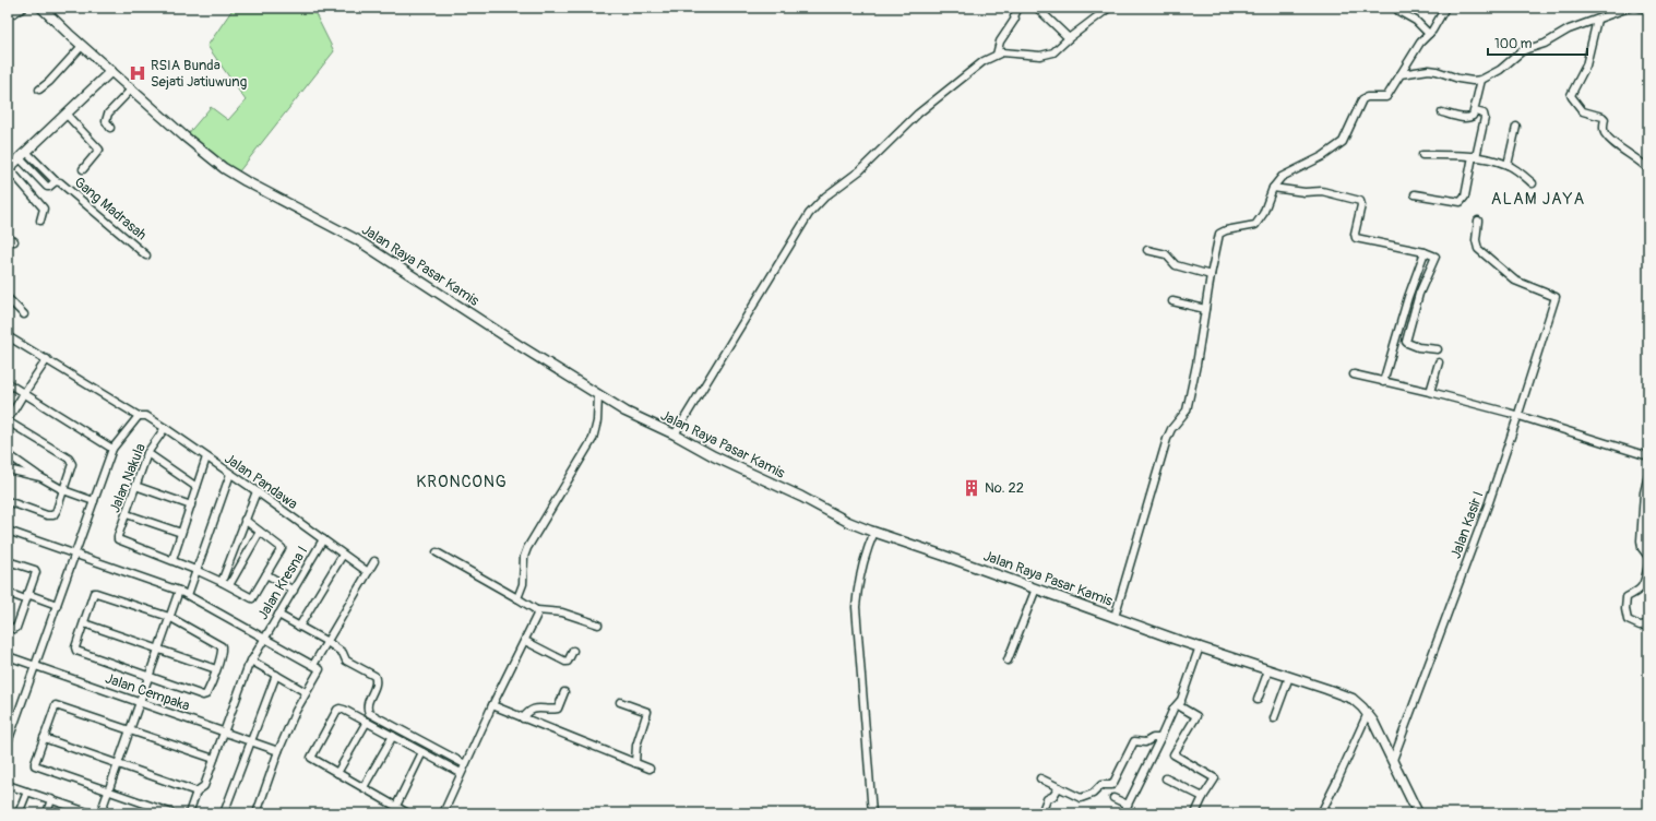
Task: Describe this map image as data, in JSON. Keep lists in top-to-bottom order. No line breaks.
{"streets":{"main road":["Jalan Raya Pasar Kamis"],"street":["Gang Madrasah","Jalan Nakula","Jalan Pandawa","Jalan Kasir I","Jalan Kresna I","Jalan Cempaka"]},"crossings":[["Jalan Raya Pasar Kamis","Jalan Kasir I"],["Jalan Nakula","Jalan Pandawa"],["Jalan Pandawa","Jalan Kresna I"],["Jalan Kresna I","Jalan Cempaka"]],"districts":["ALAM JAYA","KRONCONG"],"places":{"hospital":["RSIA Bunda Sejati Jatiuwung"],"building":["No. 22"]},"scale_bar":"100 m"}
